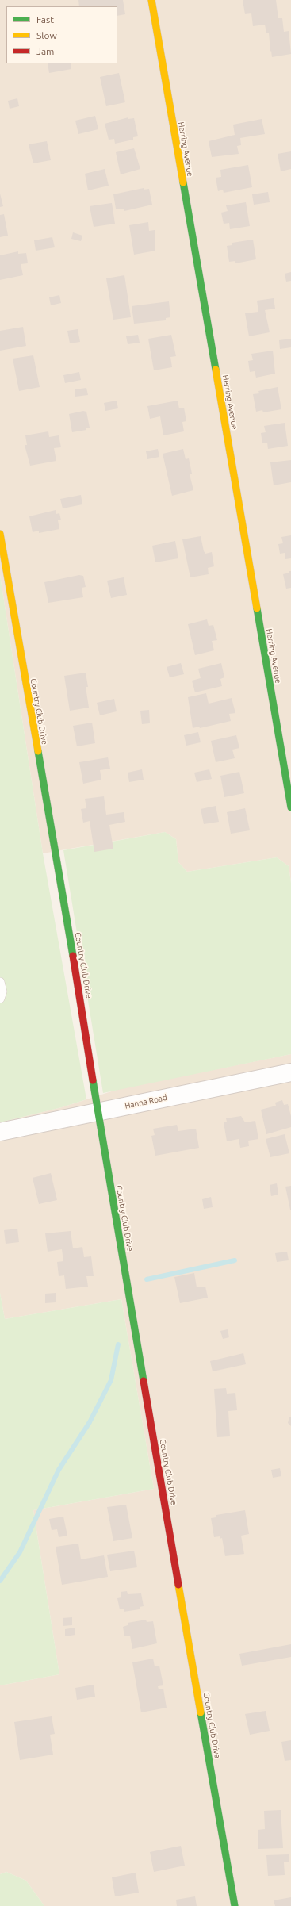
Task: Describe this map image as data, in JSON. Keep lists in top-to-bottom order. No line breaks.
{"streets":{"street":["Herring Avenue","Country Club Drive","Hanna Road"]},"crossings":[["Country Club Drive","Hanna Road"]],"legend":["Fast","Slow","Jam"]}
